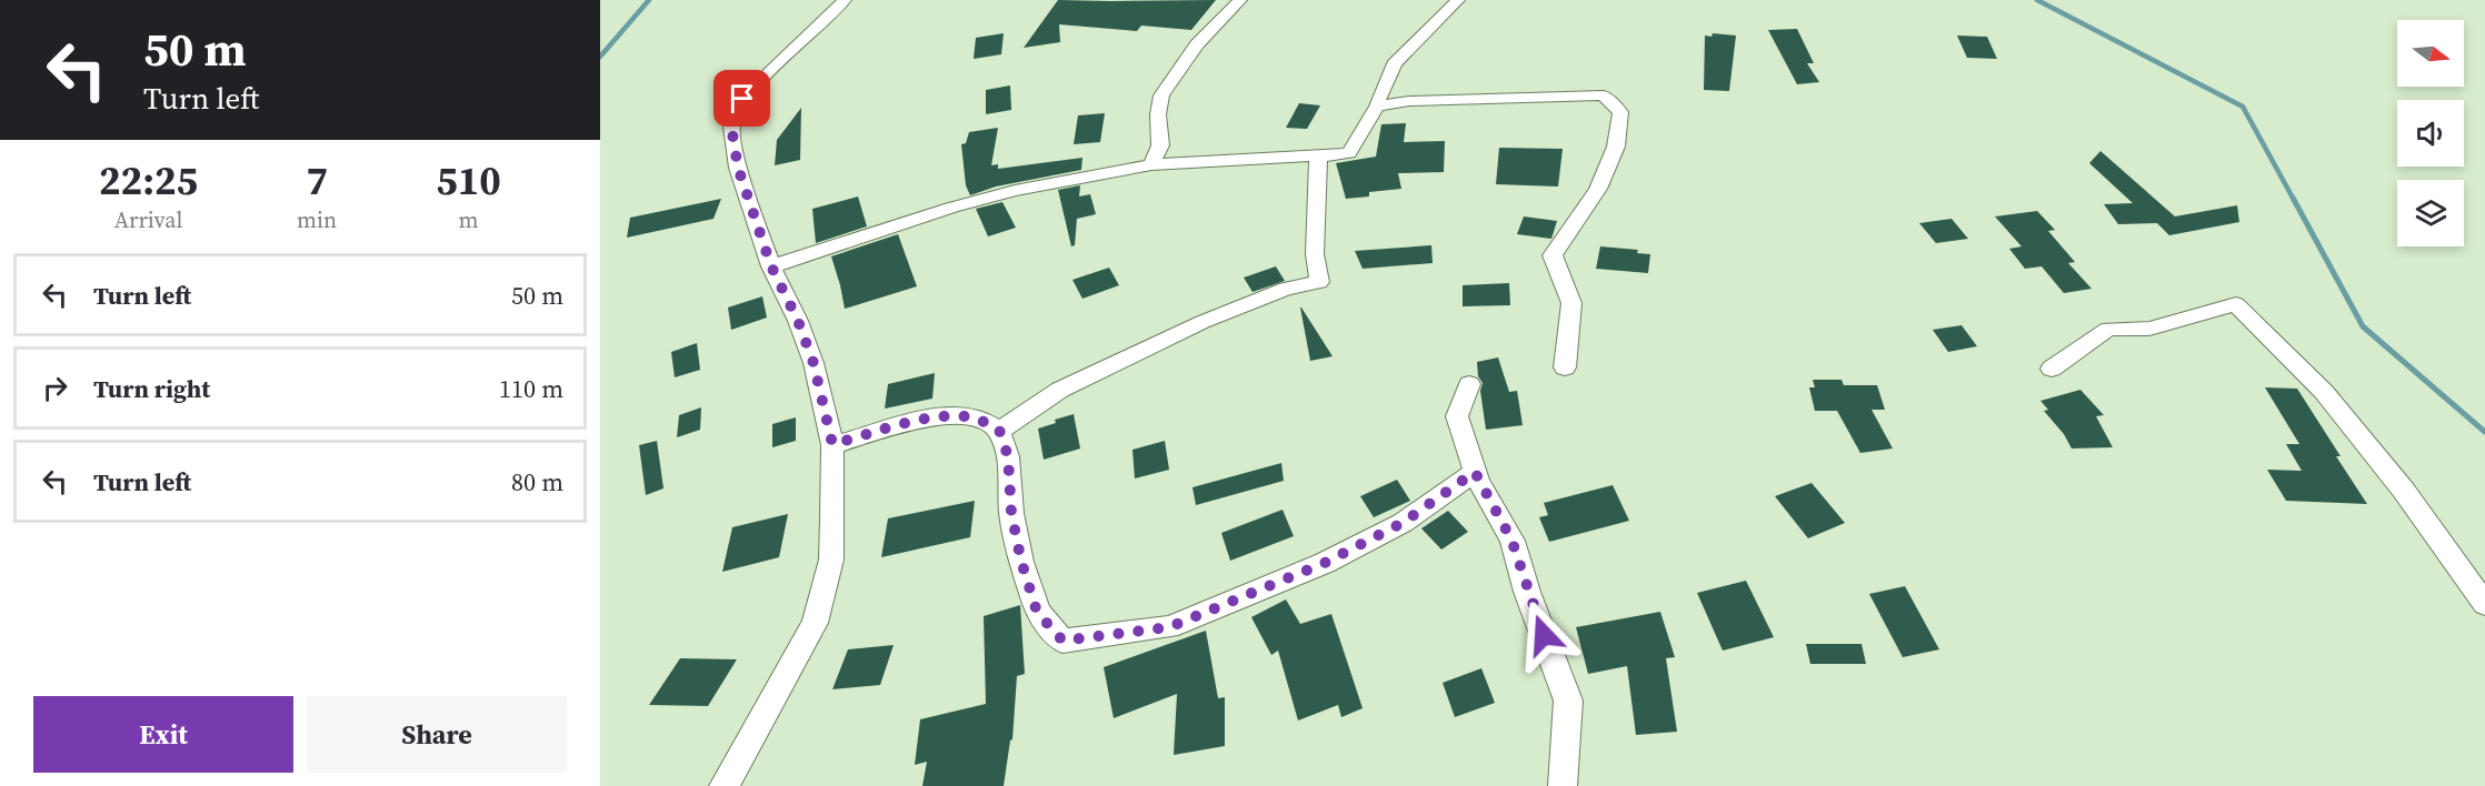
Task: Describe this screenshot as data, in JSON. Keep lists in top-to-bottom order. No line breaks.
{"north":"right","page":{"turn":["50 m","Turn left"],"eta":["22:25","Arrival","7","min","510","m"],"list":[{"name":"Turn left","value":"50 m"},{"name":"Turn right","value":"110 m"},{"name":"Turn left","value":"80 m"}],"buttons":["Exit","Share"]}}
